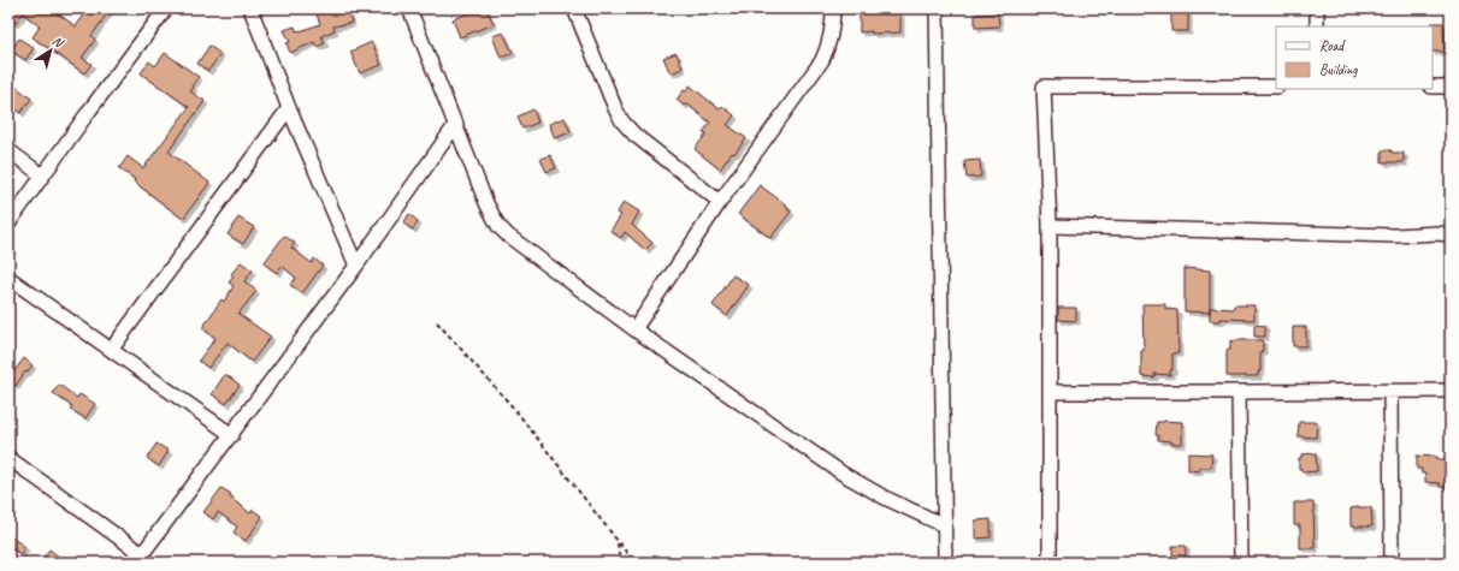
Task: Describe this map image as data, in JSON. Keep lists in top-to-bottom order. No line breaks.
{"legend":["Road","Building"],"north":"top right"}
